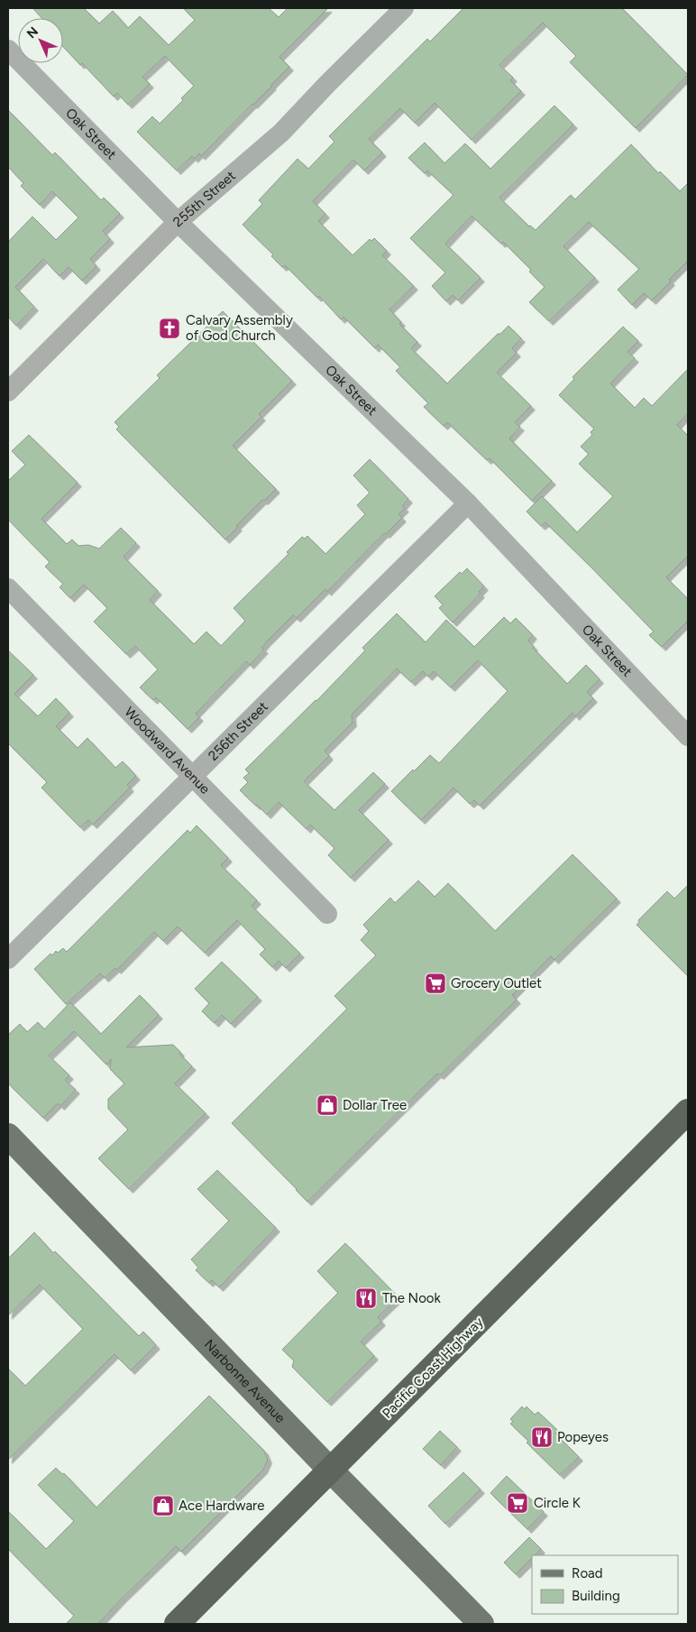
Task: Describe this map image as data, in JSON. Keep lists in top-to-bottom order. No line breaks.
{"streets":{"highway":["Pacific Coast Highway"],"main road":["Narbonne Avenue"],"street":["Oak Street","255th Street","256th Street","Woodward Avenue"]},"crossings":[["Oak Street","255th Street"],["Oak Street","256th Street"],["256th Street","Woodward Avenue"],["Pacific Coast Highway","Narbonne Avenue"]],"places":{"church":["Calvary Assembly of God Church"],"supermarket":["Grocery Outlet","Circle K"],"shop":["Dollar Tree","Ace Hardware"],"restaurant":["The Nook","Popeyes"]},"legend":["Road","Building"],"north":"top left"}
